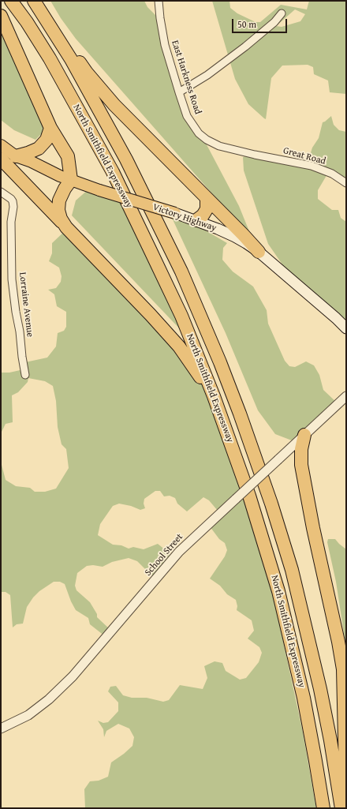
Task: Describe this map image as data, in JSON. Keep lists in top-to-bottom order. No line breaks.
{"streets":{"highway":["North Smithfield Expressway"],"main road":["Victory Highway"],"street":["East Harkness Road","Great Road","Lorraine Avenue","School Street"]},"crossings":[["East Harkness Road","Great Road"]],"scale_bar":"50 m"}
